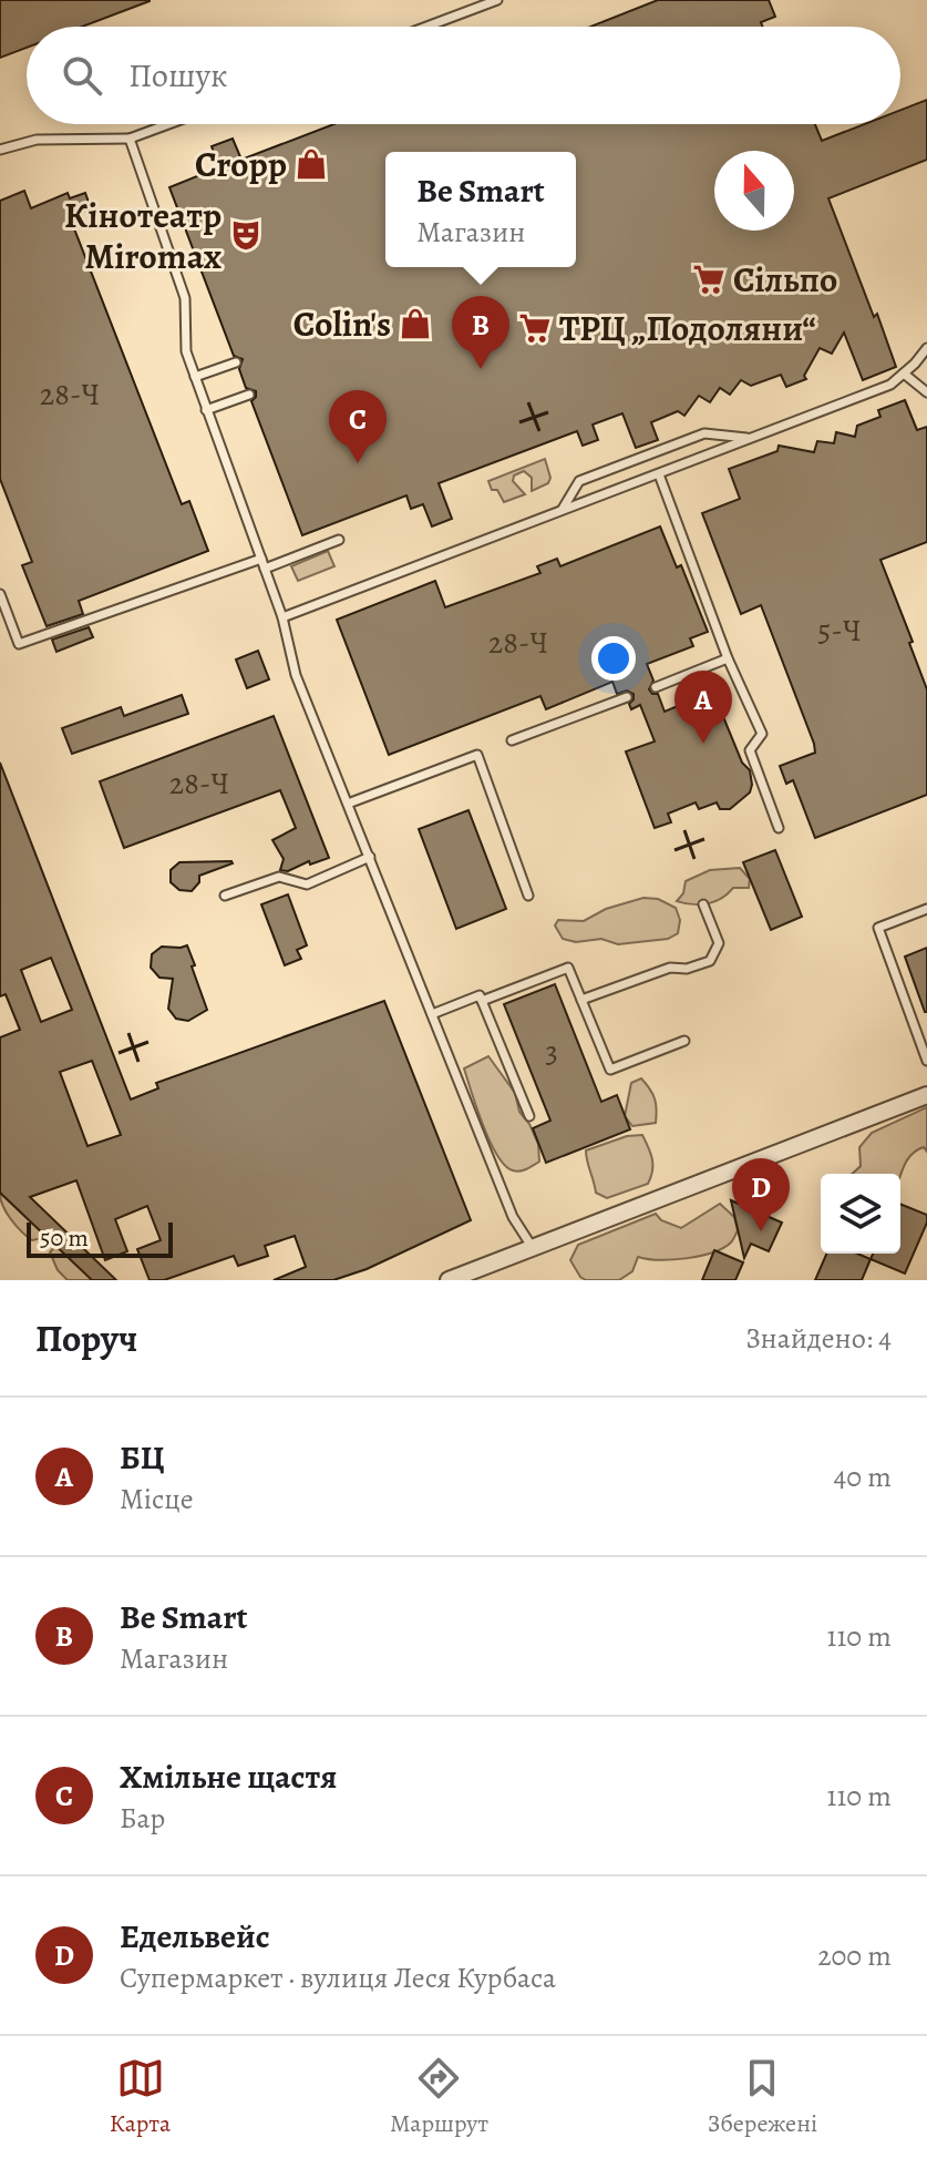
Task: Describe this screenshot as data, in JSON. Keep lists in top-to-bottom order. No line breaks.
{"places":{"shop":["Cropp","Colin's"],"theatre":["Кінотеатр Miromax"],"supermarket":["Сільпо","ТРЦ „Подоляни“"]},"house_numbers":["28-Ч","5-Ч","28-Ч","28-Ч","3"],"scale_bar":"50 m","north":"top","page":{"search":"Пошук","popup":["Be Smart","Магазин"],"pins":["B","C","A","D"],"scale":"50 m","heading":["Поруч","Знайдено: 4"],"list":[{"mark":"A","name":"БЦ","note":"Місце","value":"40 m"},{"mark":"B","name":"Be Smart","note":"Магазин","value":"110 m"},{"mark":"C","name":"Хмільне щастя","note":"Бар","value":"110 m"},{"mark":"D","name":"Едельвейс","note":"Супермаркет · вулиця Леся Курбаса","value":"200 m"}],"nav":["Карта","Маршрут","Збережені"]}}
